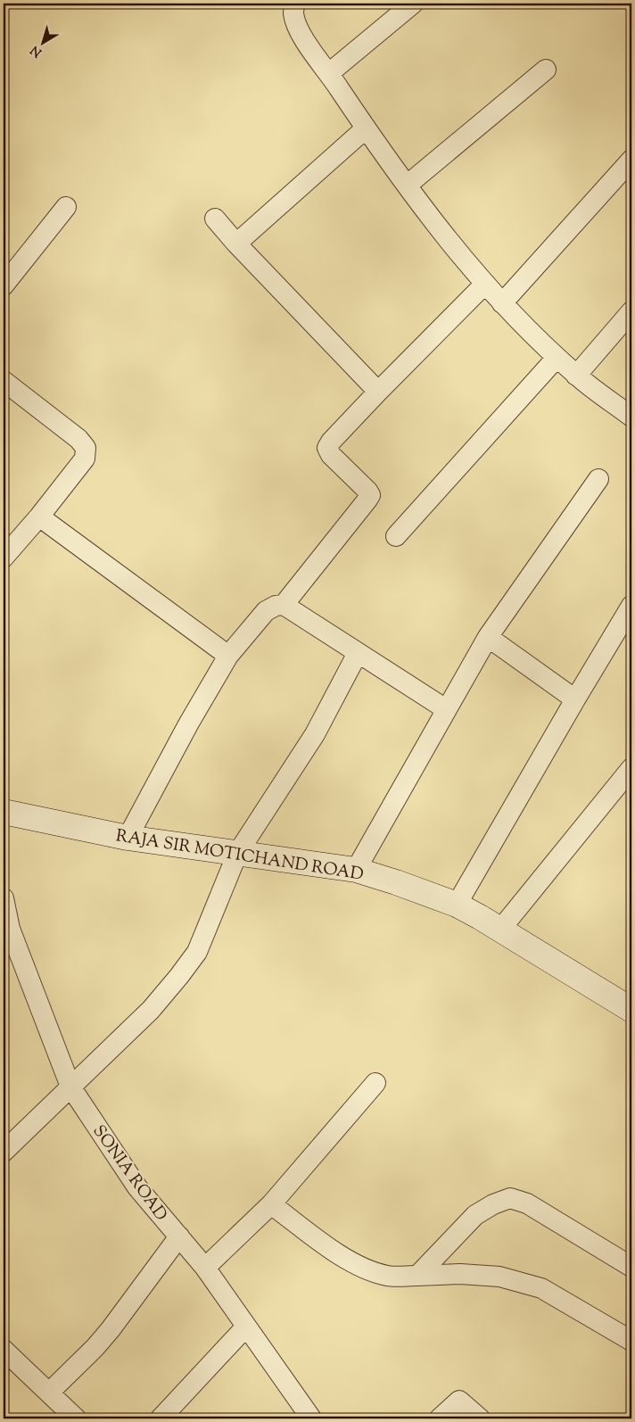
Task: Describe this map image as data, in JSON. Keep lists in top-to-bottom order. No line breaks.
{"streets":{"street":["RAJA SIR MOTICHAND ROAD","SONIA ROAD"]},"north":"bottom left"}
